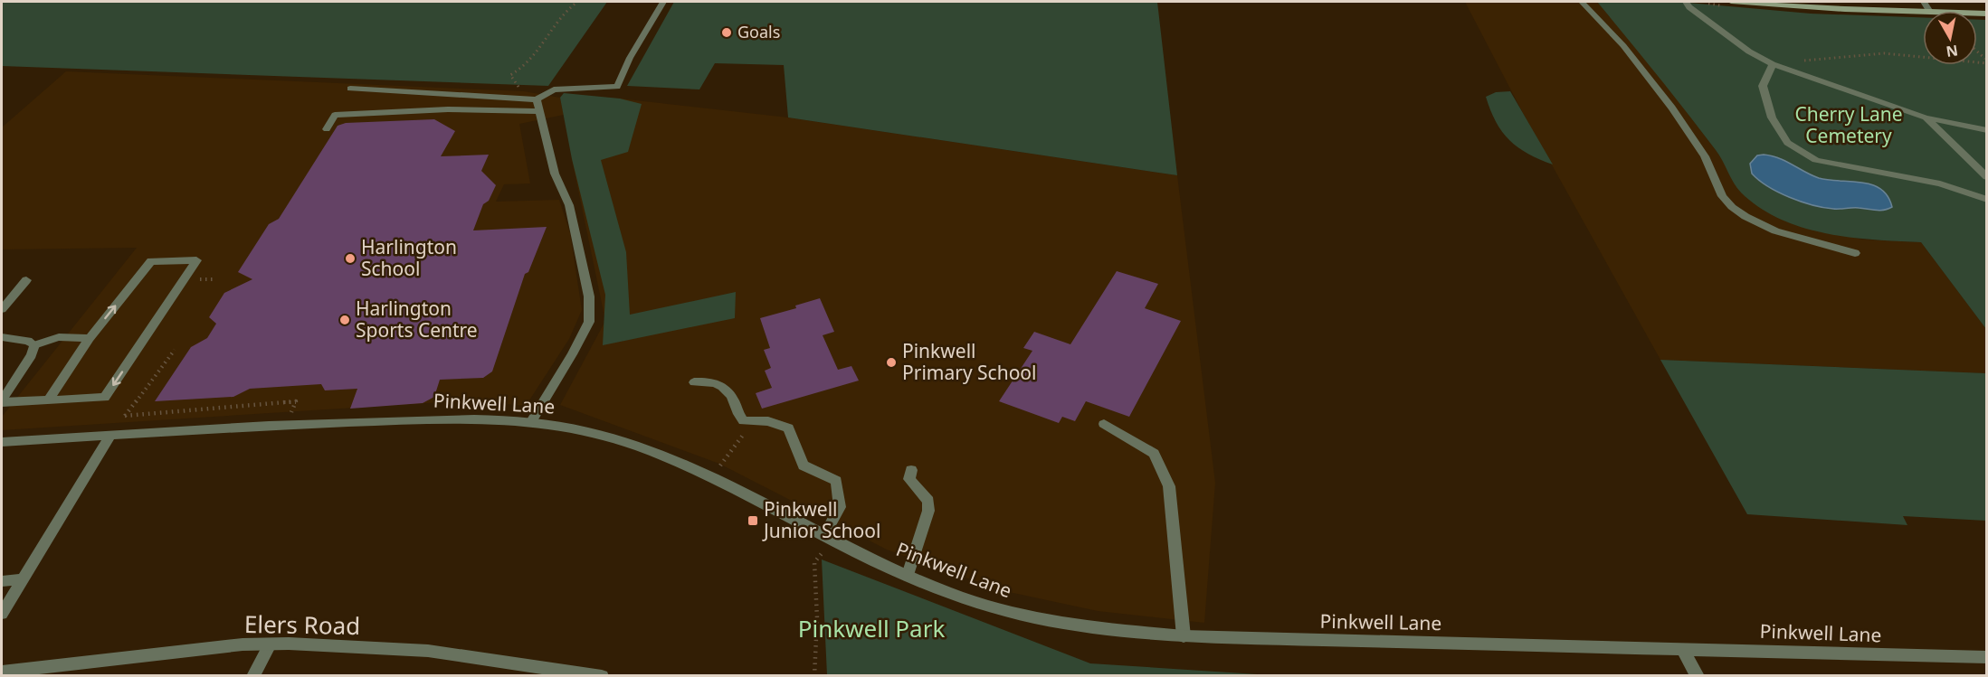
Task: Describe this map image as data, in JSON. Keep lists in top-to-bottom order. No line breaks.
{"streets":{"street":["Pinkwell Lane","Elers Road"]},"parks":["Cherry Lane Cemetery","Pinkwell Park"],"places":{"other":["Goals","Harlington School","Harlington Sports Centre","Pinkwell Primary School"],"transit":["Pinkwell Junior School"]},"north":"bottom"}
